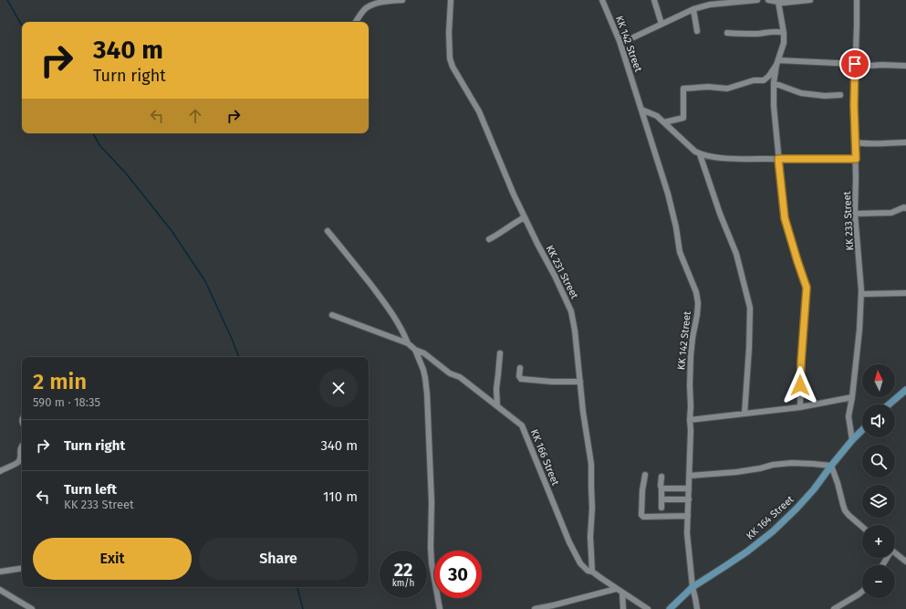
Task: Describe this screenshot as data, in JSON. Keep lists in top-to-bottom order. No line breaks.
{"streets":{"main road":["KK 164 Street"],"street":["KK 142 Street","KK 233 Street","KK 231 Street","KK 166 Street"]},"crossings":[["KK 142 Street","KK 164 Street"],["KK 233 Street","KK 164 Street"],["KK 231 Street","KK 166 Street"]],"north":"top","page":{"turn":["340 m","Turn right"],"heading":["2 min","590 m · 18:35"],"map_buttons":["+","−"],"list":[{"name":"Turn right","value":"340 m"},{"name":"Turn left","note":"KK 233 Street","value":"110 m"}],"buttons":["Exit","Share"],"speed":"22 km/h","limit":"30"}}
